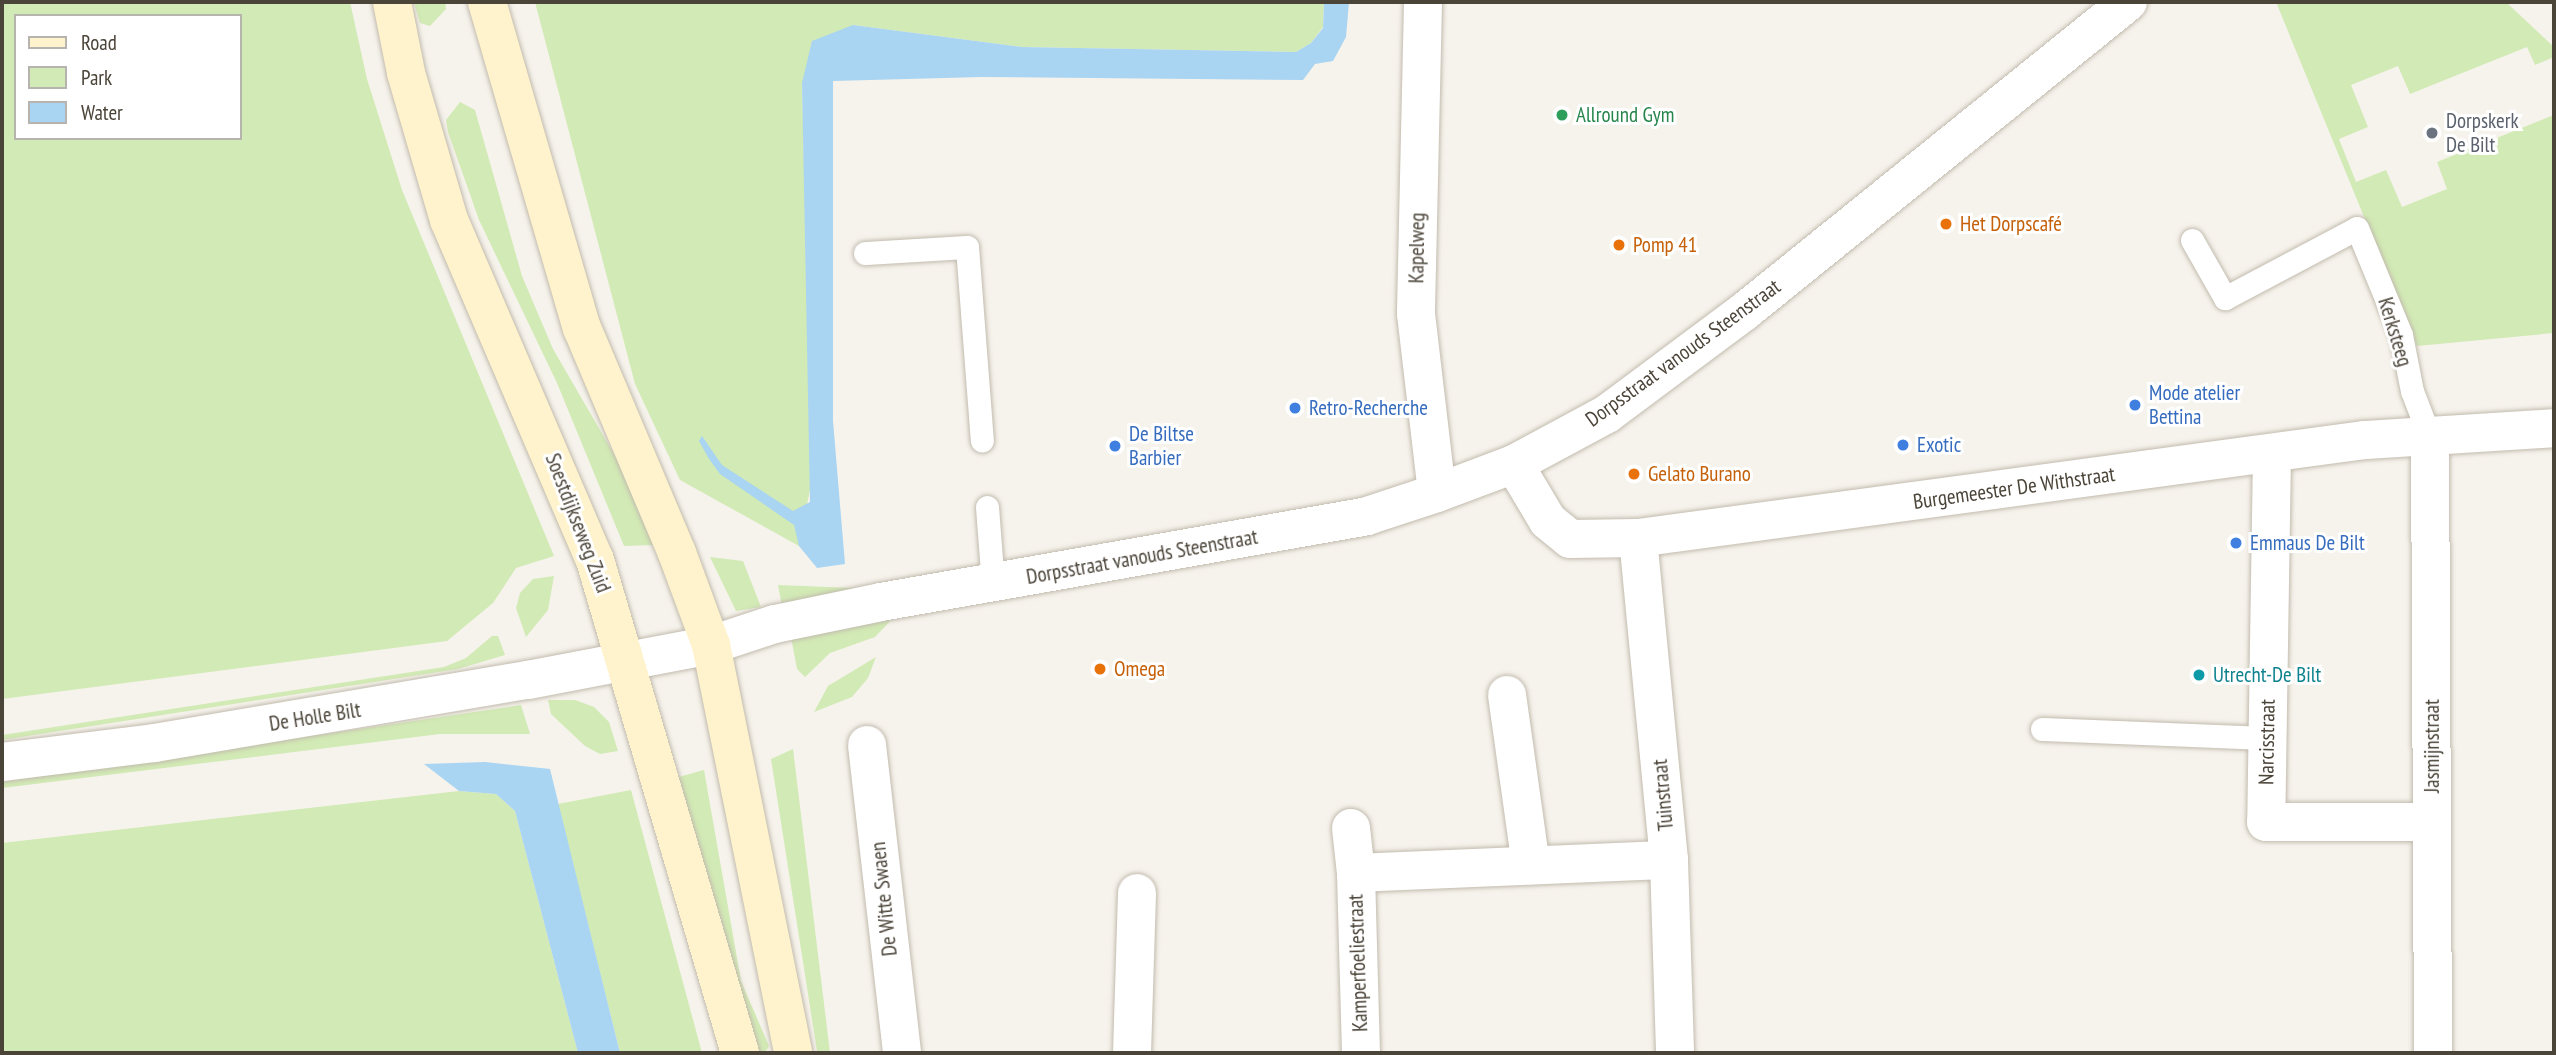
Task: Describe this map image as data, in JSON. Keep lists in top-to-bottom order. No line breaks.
{"streets":{"main road":["Soestdijkseweg Zuid"],"street":["Kapelweg","Dorpsstraat vanouds Steenstraat","Burgemeester De Withstraat","De Holle Bilt","Narcisstraat","Jasmijnstraat","Tuinstraat","De Witte Swaen","Kamperfoeliestraat"],"lane":["Kerksteeg"]},"crossings":[["Kapelweg","Dorpsstraat vanouds Steenstraat"],["Kerksteeg","Burgemeester De Withstraat"],["Kerksteeg","Jasmijnstraat"],["Dorpsstraat vanouds Steenstraat","Burgemeester De Withstraat"],["Dorpsstraat vanouds Steenstraat","De Holle Bilt"],["Burgemeester De Withstraat","Narcisstraat"],["Burgemeester De Withstraat","Jasmijnstraat"],["Burgemeester De Withstraat","Tuinstraat"],["Soestdijkseweg Zuid","De Holle Bilt"],["Narcisstraat","Jasmijnstraat"],["Tuinstraat","Kamperfoeliestraat"]],"places":["Allround Gym","Dorpskerk De Bilt","Het Dorpscafé","Pomp 41","Mode atelier Bettina","Retro-Recherche","Exotic","De Biltse Barbier","Gelato Burano","Emmaus De Bilt","Omega","Utrecht-De Bilt"],"legend":["Road","Park","Water"]}
